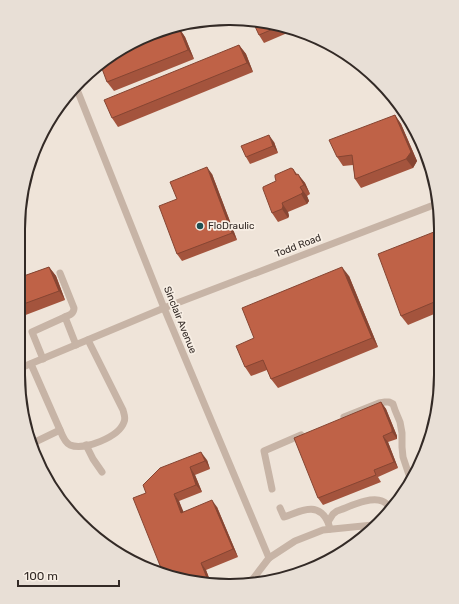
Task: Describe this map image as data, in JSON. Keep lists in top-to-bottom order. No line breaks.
{"streets":{"street":["Todd Road","Sinclair Avenue"]},"crossings":[["Todd Road","Sinclair Avenue"]],"places":["FloDraulic"],"scale_bar":"100 m"}
